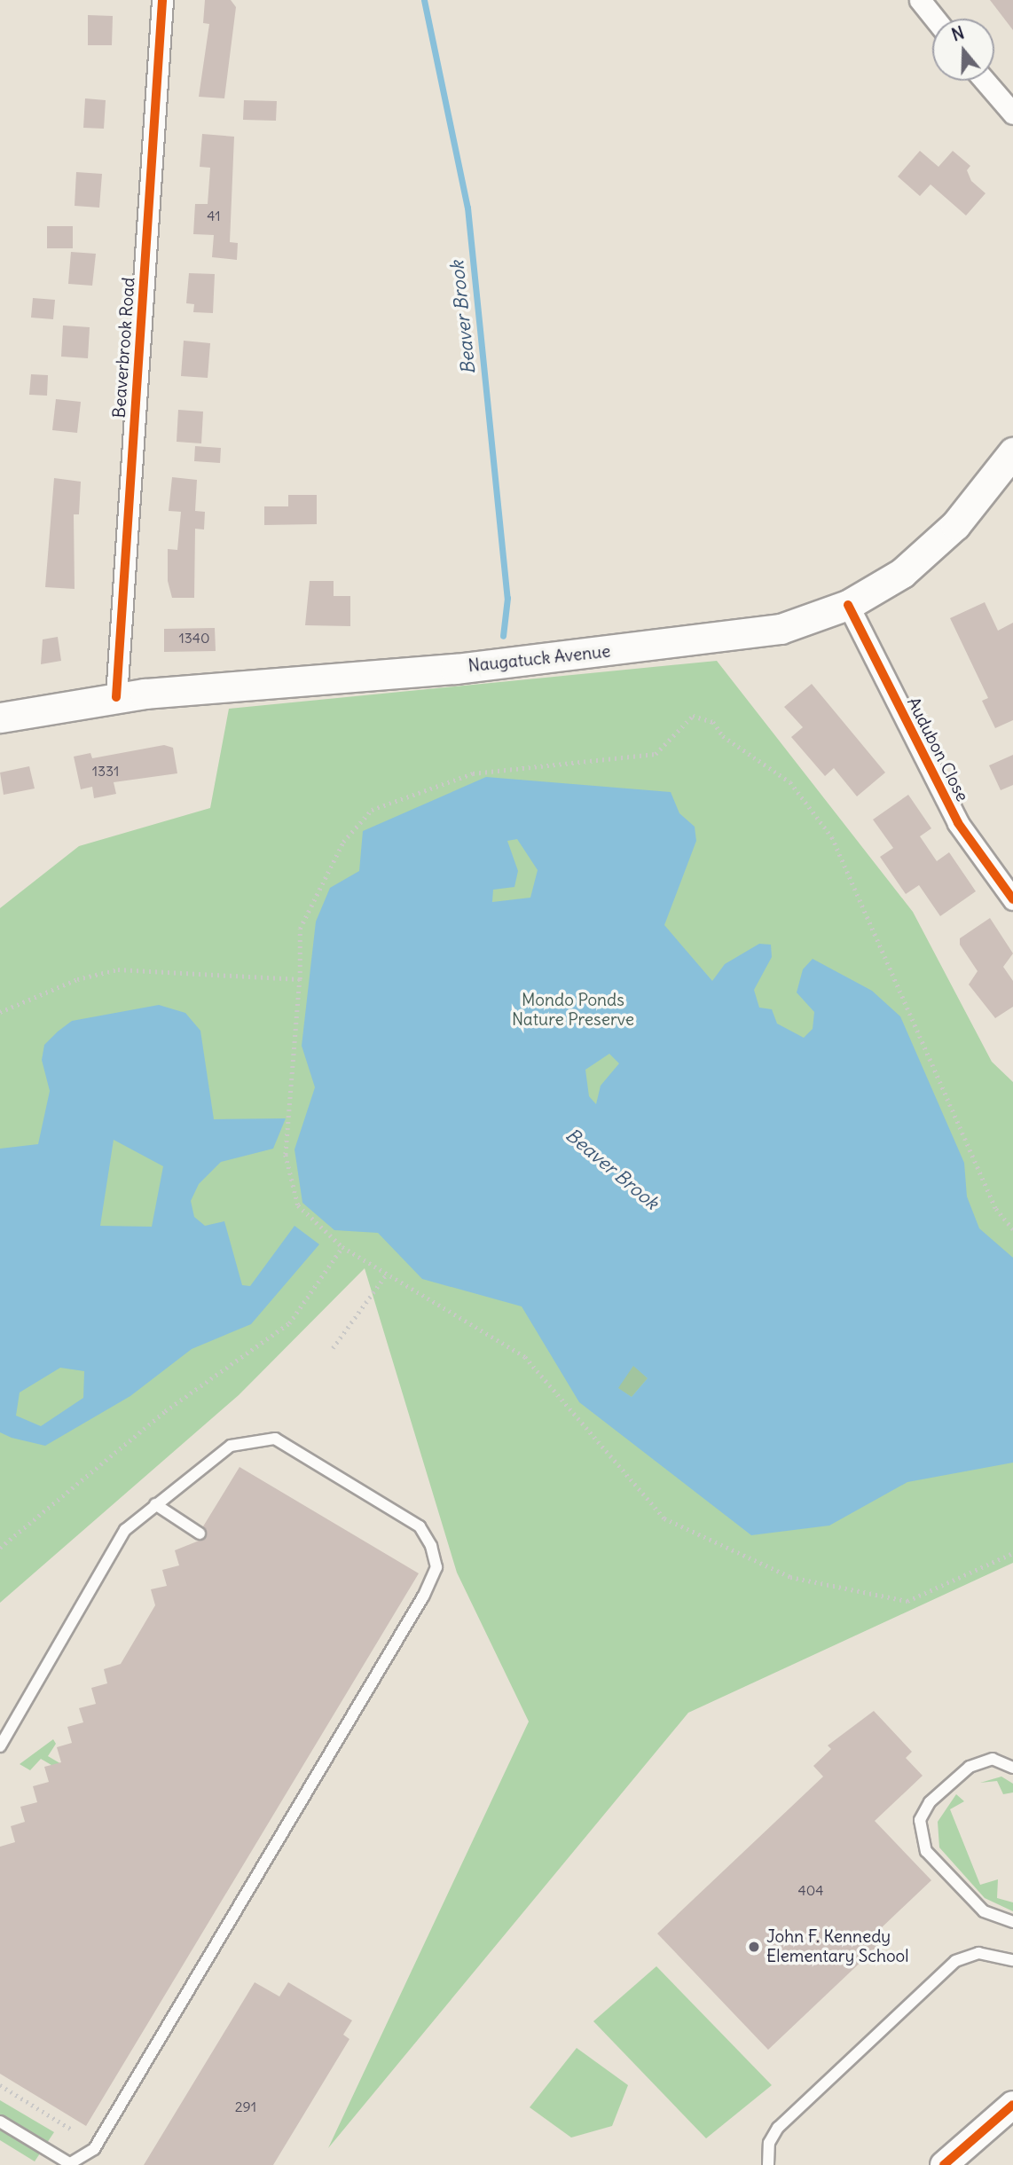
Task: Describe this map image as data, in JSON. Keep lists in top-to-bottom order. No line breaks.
{"streets":{"main road":["Naugatuck Avenue"],"street":["Beaverbrook Road","Audubon Close"]},"crossings":[["Beaverbrook Road","Naugatuck Avenue"],["Naugatuck Avenue","Audubon Close"]],"water":["Beaver Brook"],"parks":["Mondo Ponds Nature Preserve"],"places":["John F. Kennedy Elementary School"],"house_numbers":["41","1340","1331","404","291"],"north":"top"}
